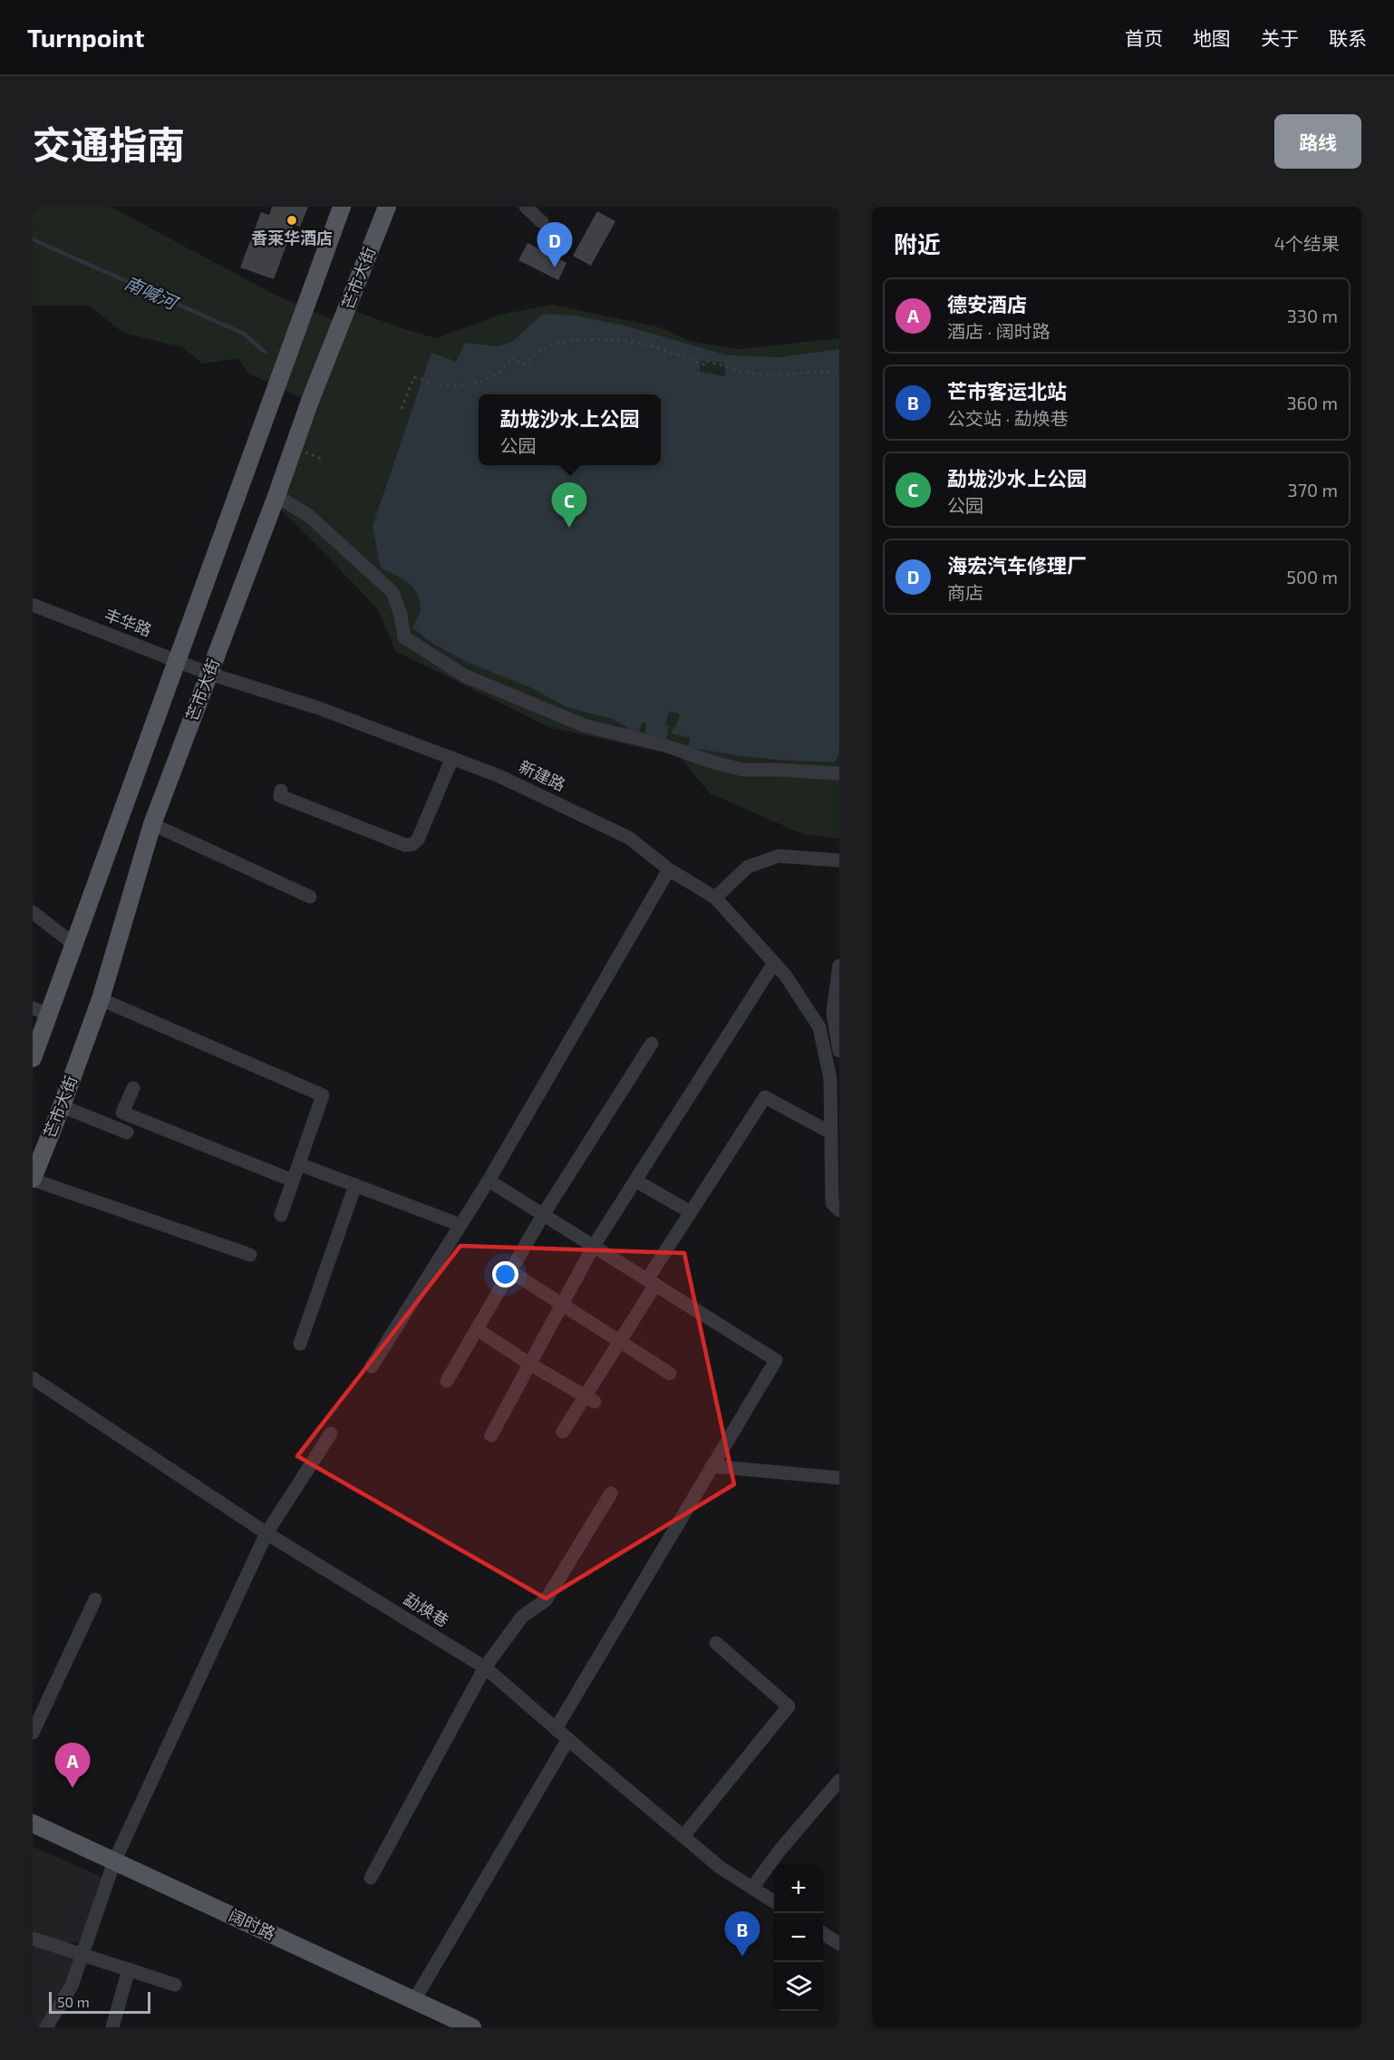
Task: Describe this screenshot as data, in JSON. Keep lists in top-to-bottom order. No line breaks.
{"streets":{"main road":["芒市大街","阔时路"],"street":["丰华路","新建路","勐焕巷"]},"crossings":[["芒市大街","丰华路"],["芒市大街","新建路"],["丰华路","新建路"]],"water":["南喊河"],"places":["香莱华酒店"],"scale_bar":"50 m","page":{"header":"Turnpoint","nav":["首页","地图","关于","联系"],"title":"交通指南","buttons":"路线","heading":["附近","4个结果"],"pins":["D","C","A","B"],"list":[{"mark":"A","name":"德安酒店","note":"酒店 · 阔时路","value":"330 m"},{"mark":"B","name":"芒市客运北站","note":"公交站 · 勐焕巷","value":"360 m"},{"mark":"C","name":"勐垅沙水上公园","note":"公园","value":"370 m"},{"mark":"D","name":"海宏汽车修理厂","note":"商店","value":"500 m"}],"popup":["勐垅沙水上公园","公园"],"map_buttons":["+","−"],"scale":"50 m"}}
